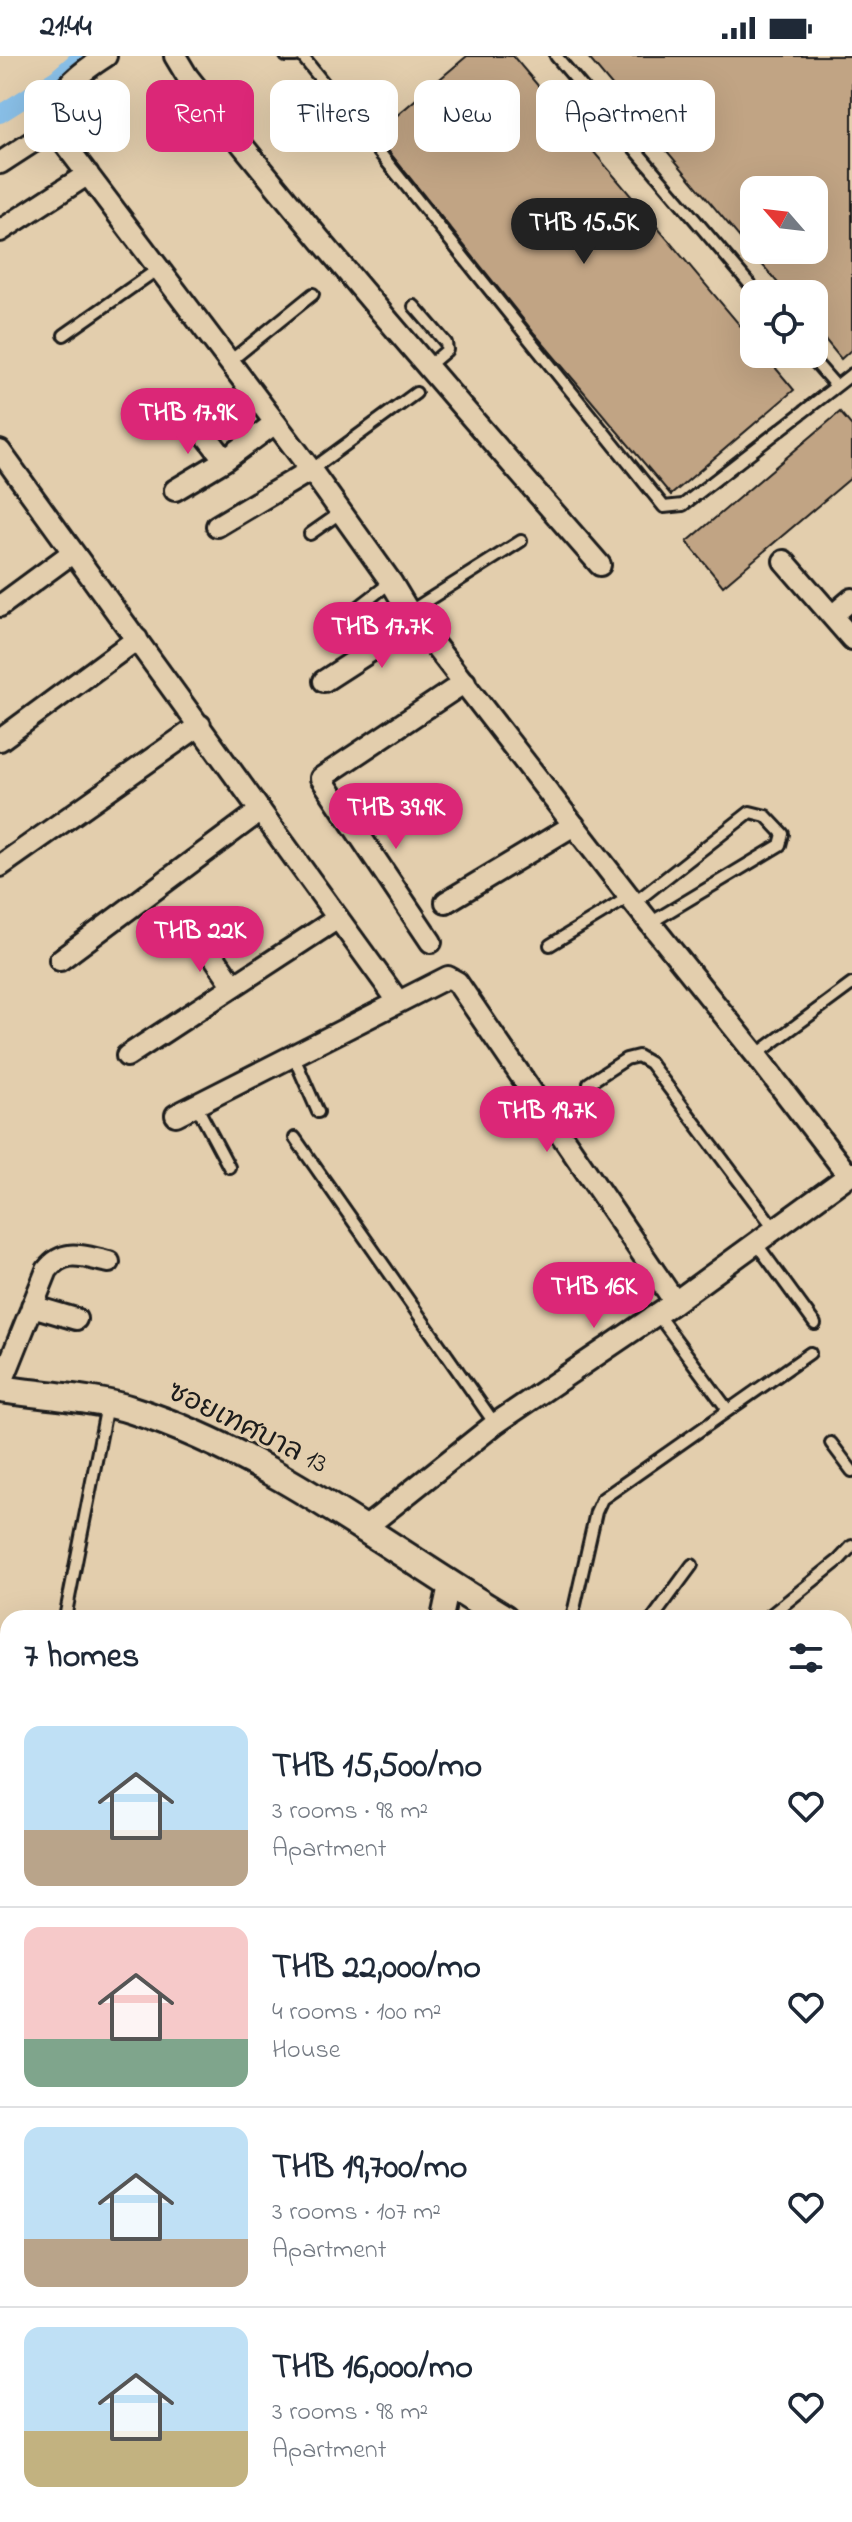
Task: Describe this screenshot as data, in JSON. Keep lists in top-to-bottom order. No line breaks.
{"streets":{"street":["ซอยเทศบาล 13"]},"north":"top left","page":{"status":"21:44","chip":["Buy","Rent","Filters","New","Apartment"],"price":["THB 15.5K","THB 17.9K","THB 17.7K","THB 39.9K","THB 22K","THB 19.7K","THB 16K"],"heading":"7 homes","list":[{"name":"THB 15,500/mo","note":"3 rooms · 98 m² · Apartment"},{"name":"THB 22,000/mo","note":"4 rooms · 100 m² · House"},{"name":"THB 19,700/mo","note":"3 rooms · 107 m² · Apartment"},{"name":"THB 16,000/mo","note":"3 rooms · 98 m² · Apartment"}]}}
